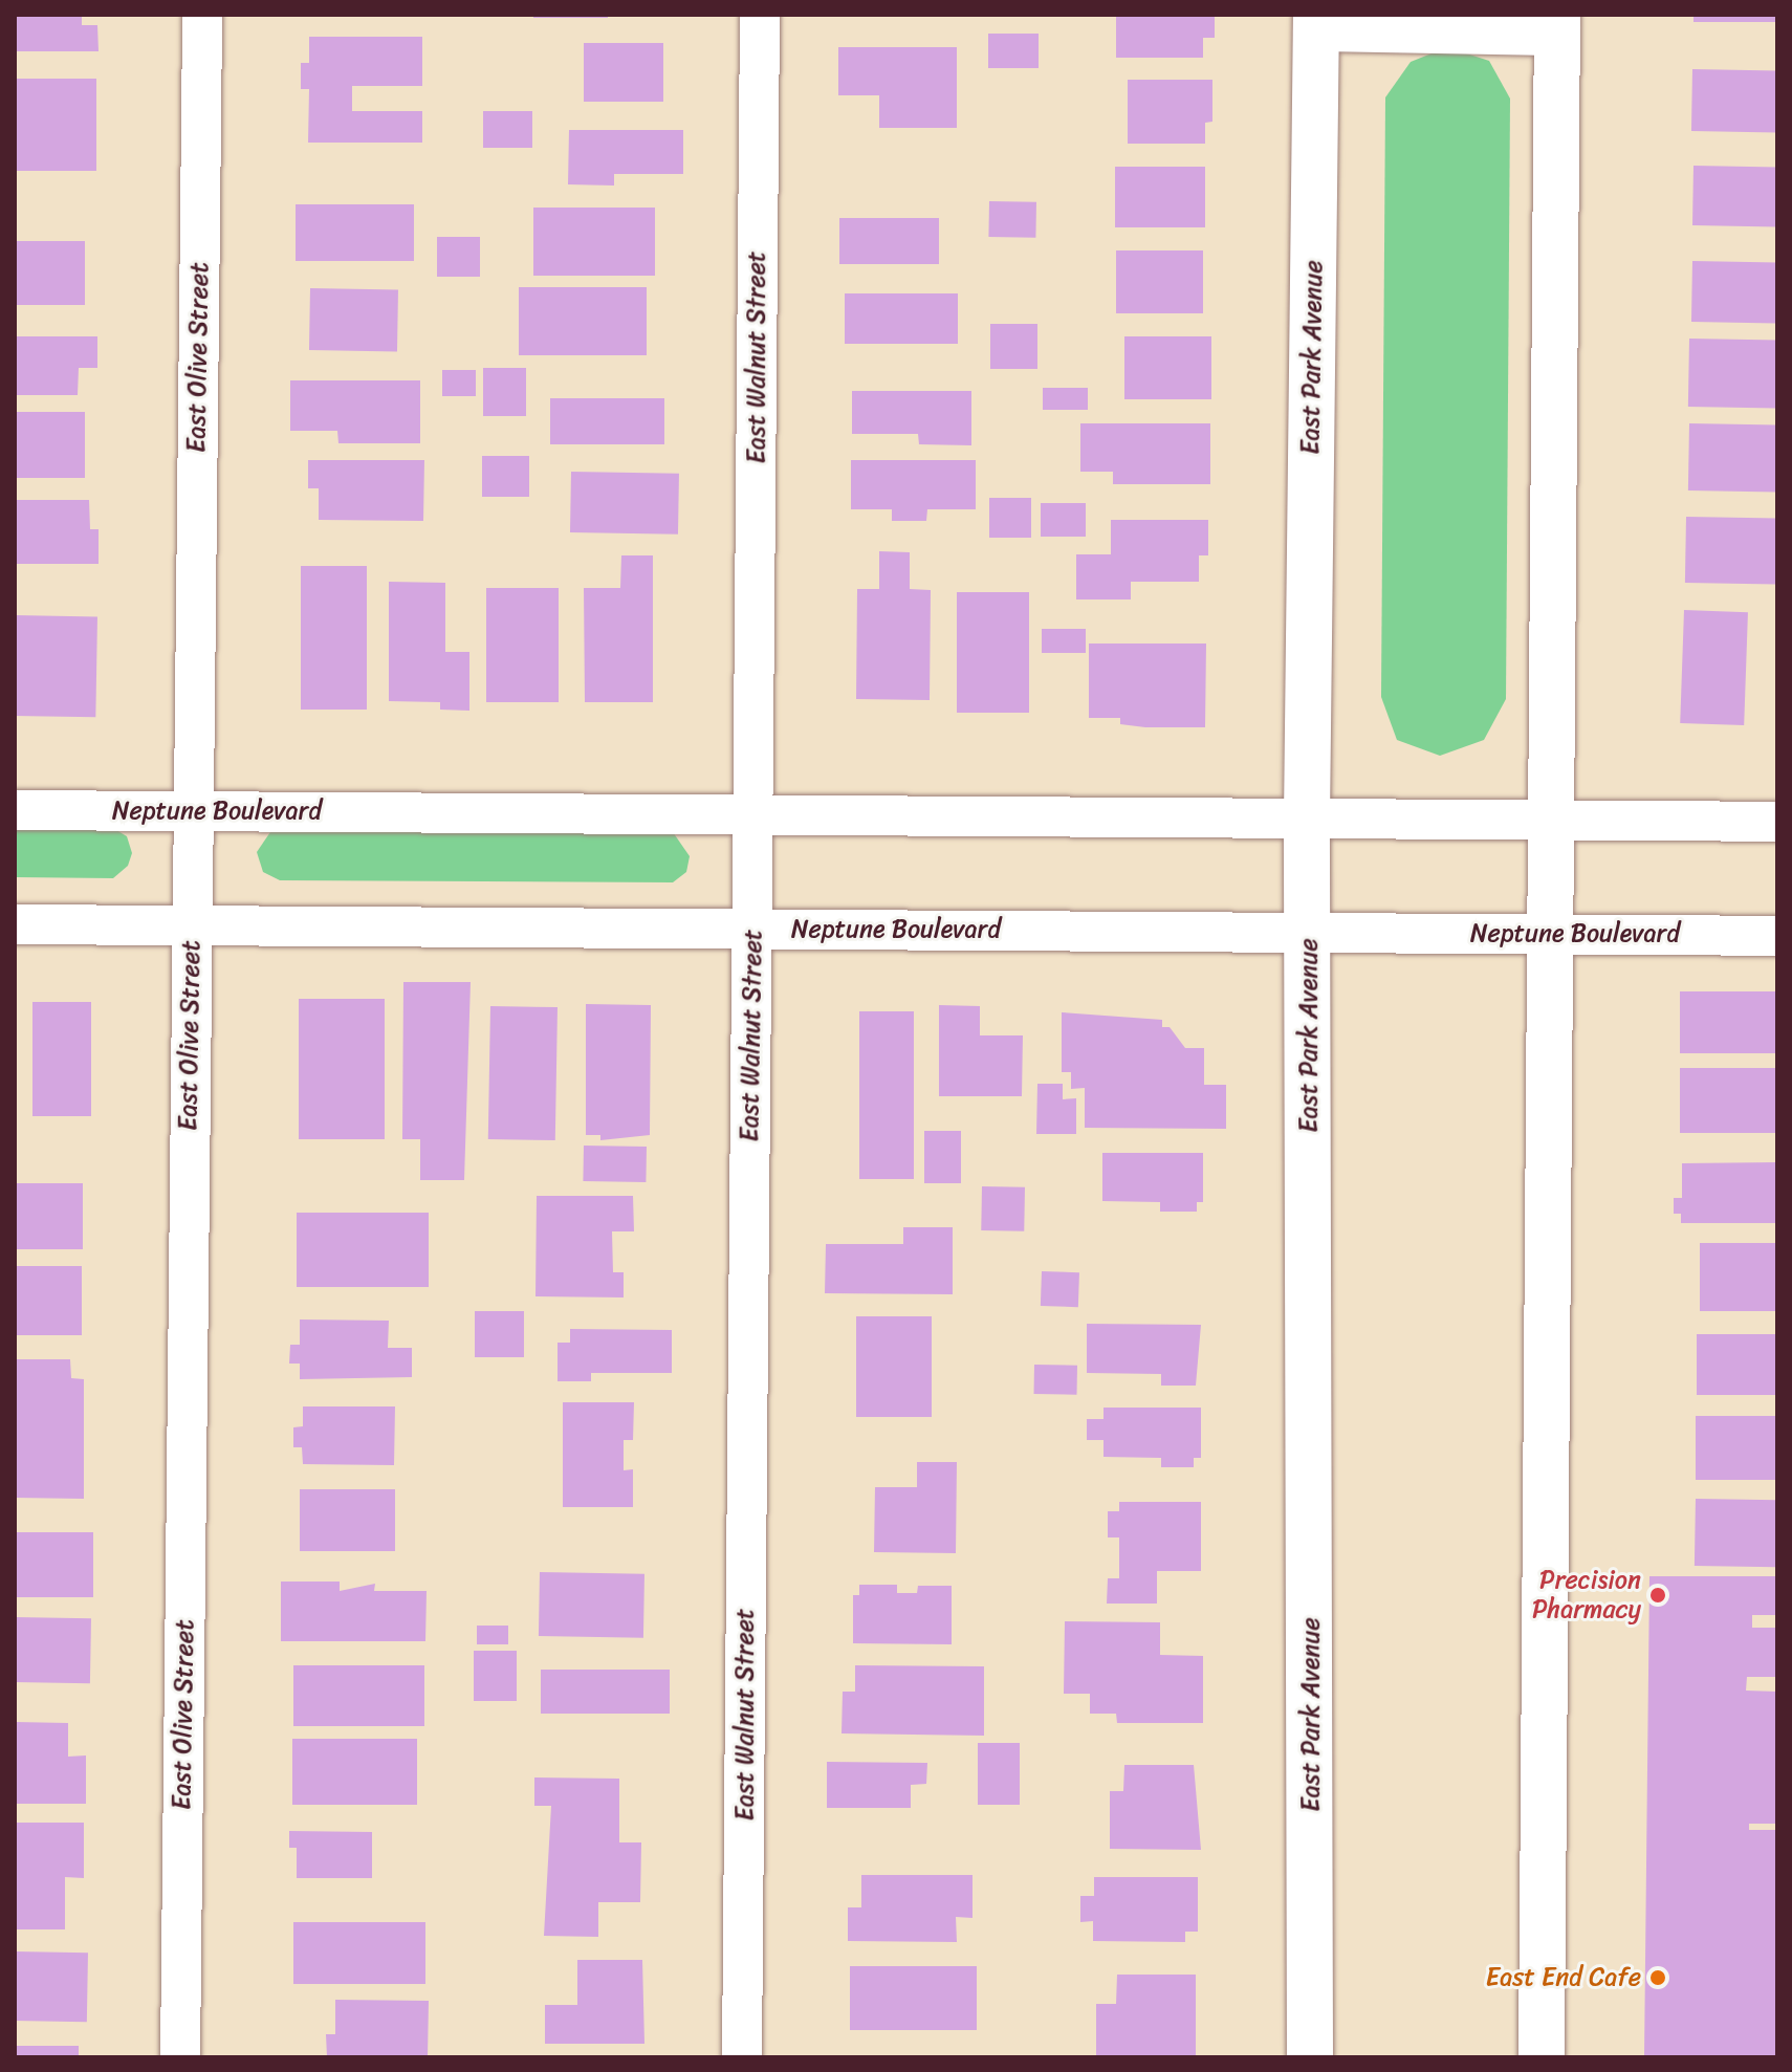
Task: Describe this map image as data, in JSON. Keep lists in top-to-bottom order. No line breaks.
{"streets":{"highway":["East Park Avenue"],"street":["East Olive Street","East Walnut Street","Neptune Boulevard"]},"crossings":[["East Olive Street","Neptune Boulevard"],["East Walnut Street","Neptune Boulevard"],["East Park Avenue","Neptune Boulevard"]],"places":["Precision Pharmacy","East End Cafe"]}
